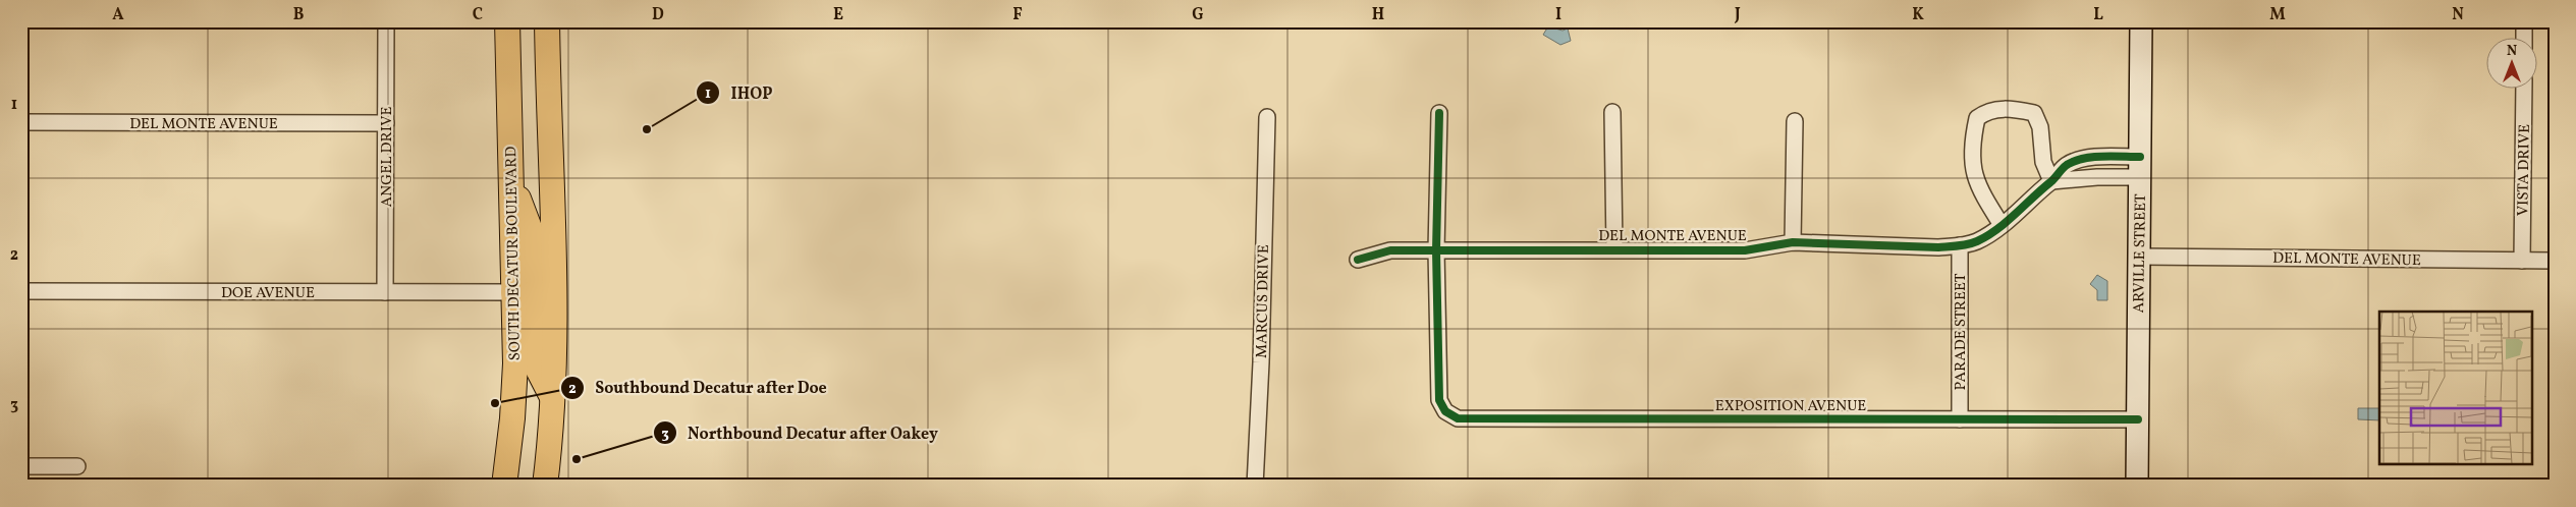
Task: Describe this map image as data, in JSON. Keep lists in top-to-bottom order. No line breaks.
{"streets":{"main road":["SOUTH DECATUR BOULEVARD"],"street":["DEL MONTE AVENUE","ANGEL DRIVE","VISTA DRIVE","ARVILLE STREET","DOE AVENUE","MARCUS DRIVE","PARADE STREET","EXPOSITION AVENUE"]},"crossings":[["DEL MONTE AVENUE","ANGEL DRIVE"],["DEL MONTE AVENUE","VISTA DRIVE"],["DEL MONTE AVENUE","ARVILLE STREET"],["DEL MONTE AVENUE","PARADE STREET"],["DEL MONTE AVENUE","EXPOSITION AVENUE"],["ANGEL DRIVE","DOE AVENUE"],["SOUTH DECATUR BOULEVARD","DOE AVENUE"],["ARVILLE STREET","EXPOSITION AVENUE"],["PARADE STREET","EXPOSITION AVENUE"]],"places":["IHOP","Southbound Decatur after Doe","Northbound Decatur after Oakey"],"north":"top","grid":{"columns":["A","B","C","D","E","F","G","H","I","J","K","L","M","N"],"rows":["1","2","3"]}}
